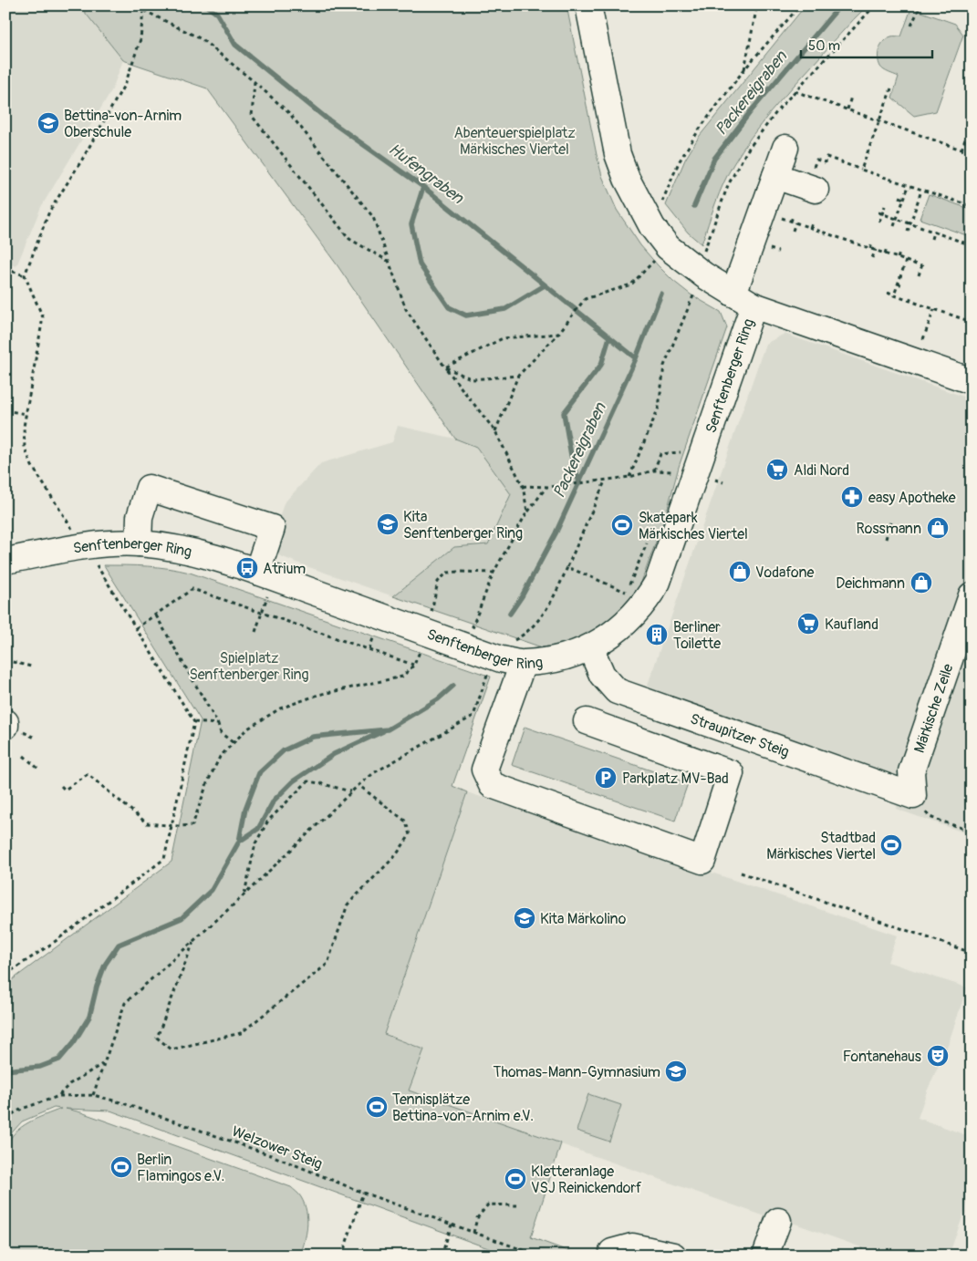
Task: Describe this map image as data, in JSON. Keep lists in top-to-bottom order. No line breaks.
{"streets":{"street":["Senftenberger Ring","Märkische Zeile","Straupitzer Steig"],"path":["Welzower Steig"]},"crossings":[["Senftenberger Ring","Straupitzer Steig"],["Märkische Zeile","Straupitzer Steig"]],"water":["Packereigraben","Hufengraben"],"parks":["Abenteuerspielplatz Märkisches Viertel","Spielplatz Senftenberger Ring"],"places":{"school or university":["Bettina-von-Arnim Oberschule","Kita Senftenberger Ring","Kita Märkolino","Thomas-Mann-Gymnasium"],"supermarket":["Aldi Nord","Kaufland"],"pharmacy":["easy Apotheke"],"sports":["Skatepark Märkisches Viertel","Stadtbad Märkisches Viertel","Tennisplätze Bettina-von-Arnim e.V.","Berlin Flamingos e.V.","Kletteranlage VSJ Reinickendorf"],"shop":["Rossmann","Vodafone","Deichmann"],"bus stop":["Atrium"],"building":["Berliner Toilette"],"parking":["Parkplatz MV-Bad"],"theatre":["Fontanehaus"]},"scale_bar":"50 m"}
